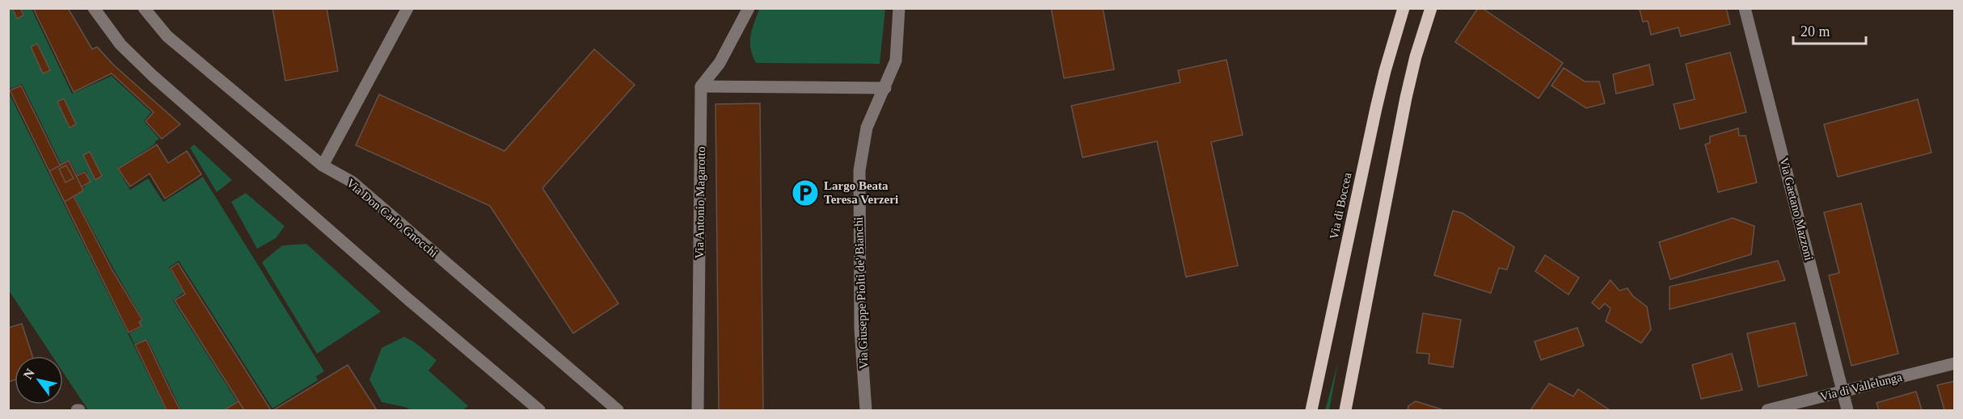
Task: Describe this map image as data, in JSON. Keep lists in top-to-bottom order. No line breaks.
{"streets":{"main road":["Via di Boccea"],"street":["Via Antonio Magarotto","Via Gaetano Mazzoni","Via Don Carlo Gnocchi","Via Giuseppe Piolti de' Bianchi","Via di Vallelunga"]},"crossings":[["Via Gaetano Mazzoni","Via di Vallelunga"]],"places":{"parking":["Largo Beata Teresa Verzeri"]},"scale_bar":"20 m","north":"top left"}
